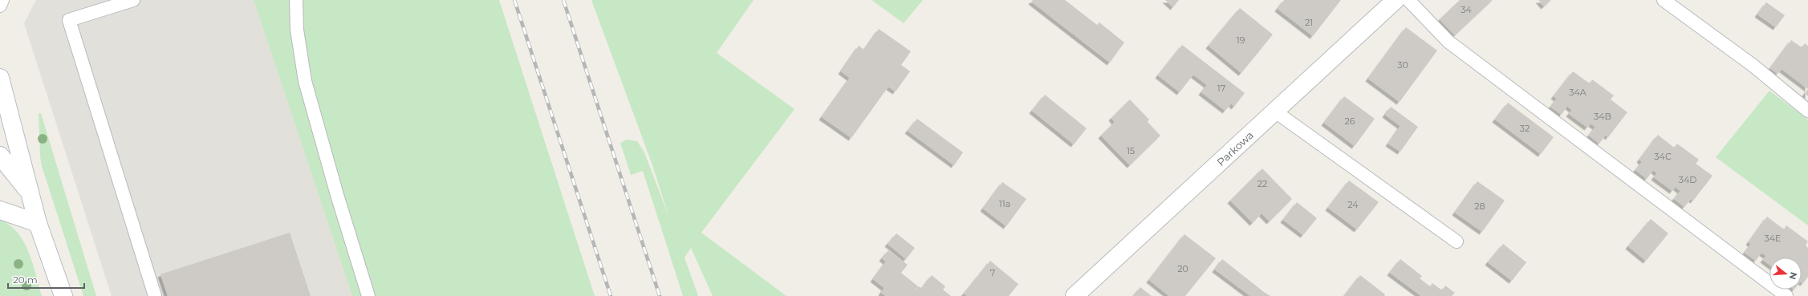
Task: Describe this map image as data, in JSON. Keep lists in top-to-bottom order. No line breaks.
{"streets":{"street":["Parkowa"]},"house_numbers":["34","21","19","30","17","34A","34B","26","32","15","34C","34D","22","11a","24","28","34E","20","7"],"scale_bar":"20 m","north":"right"}
